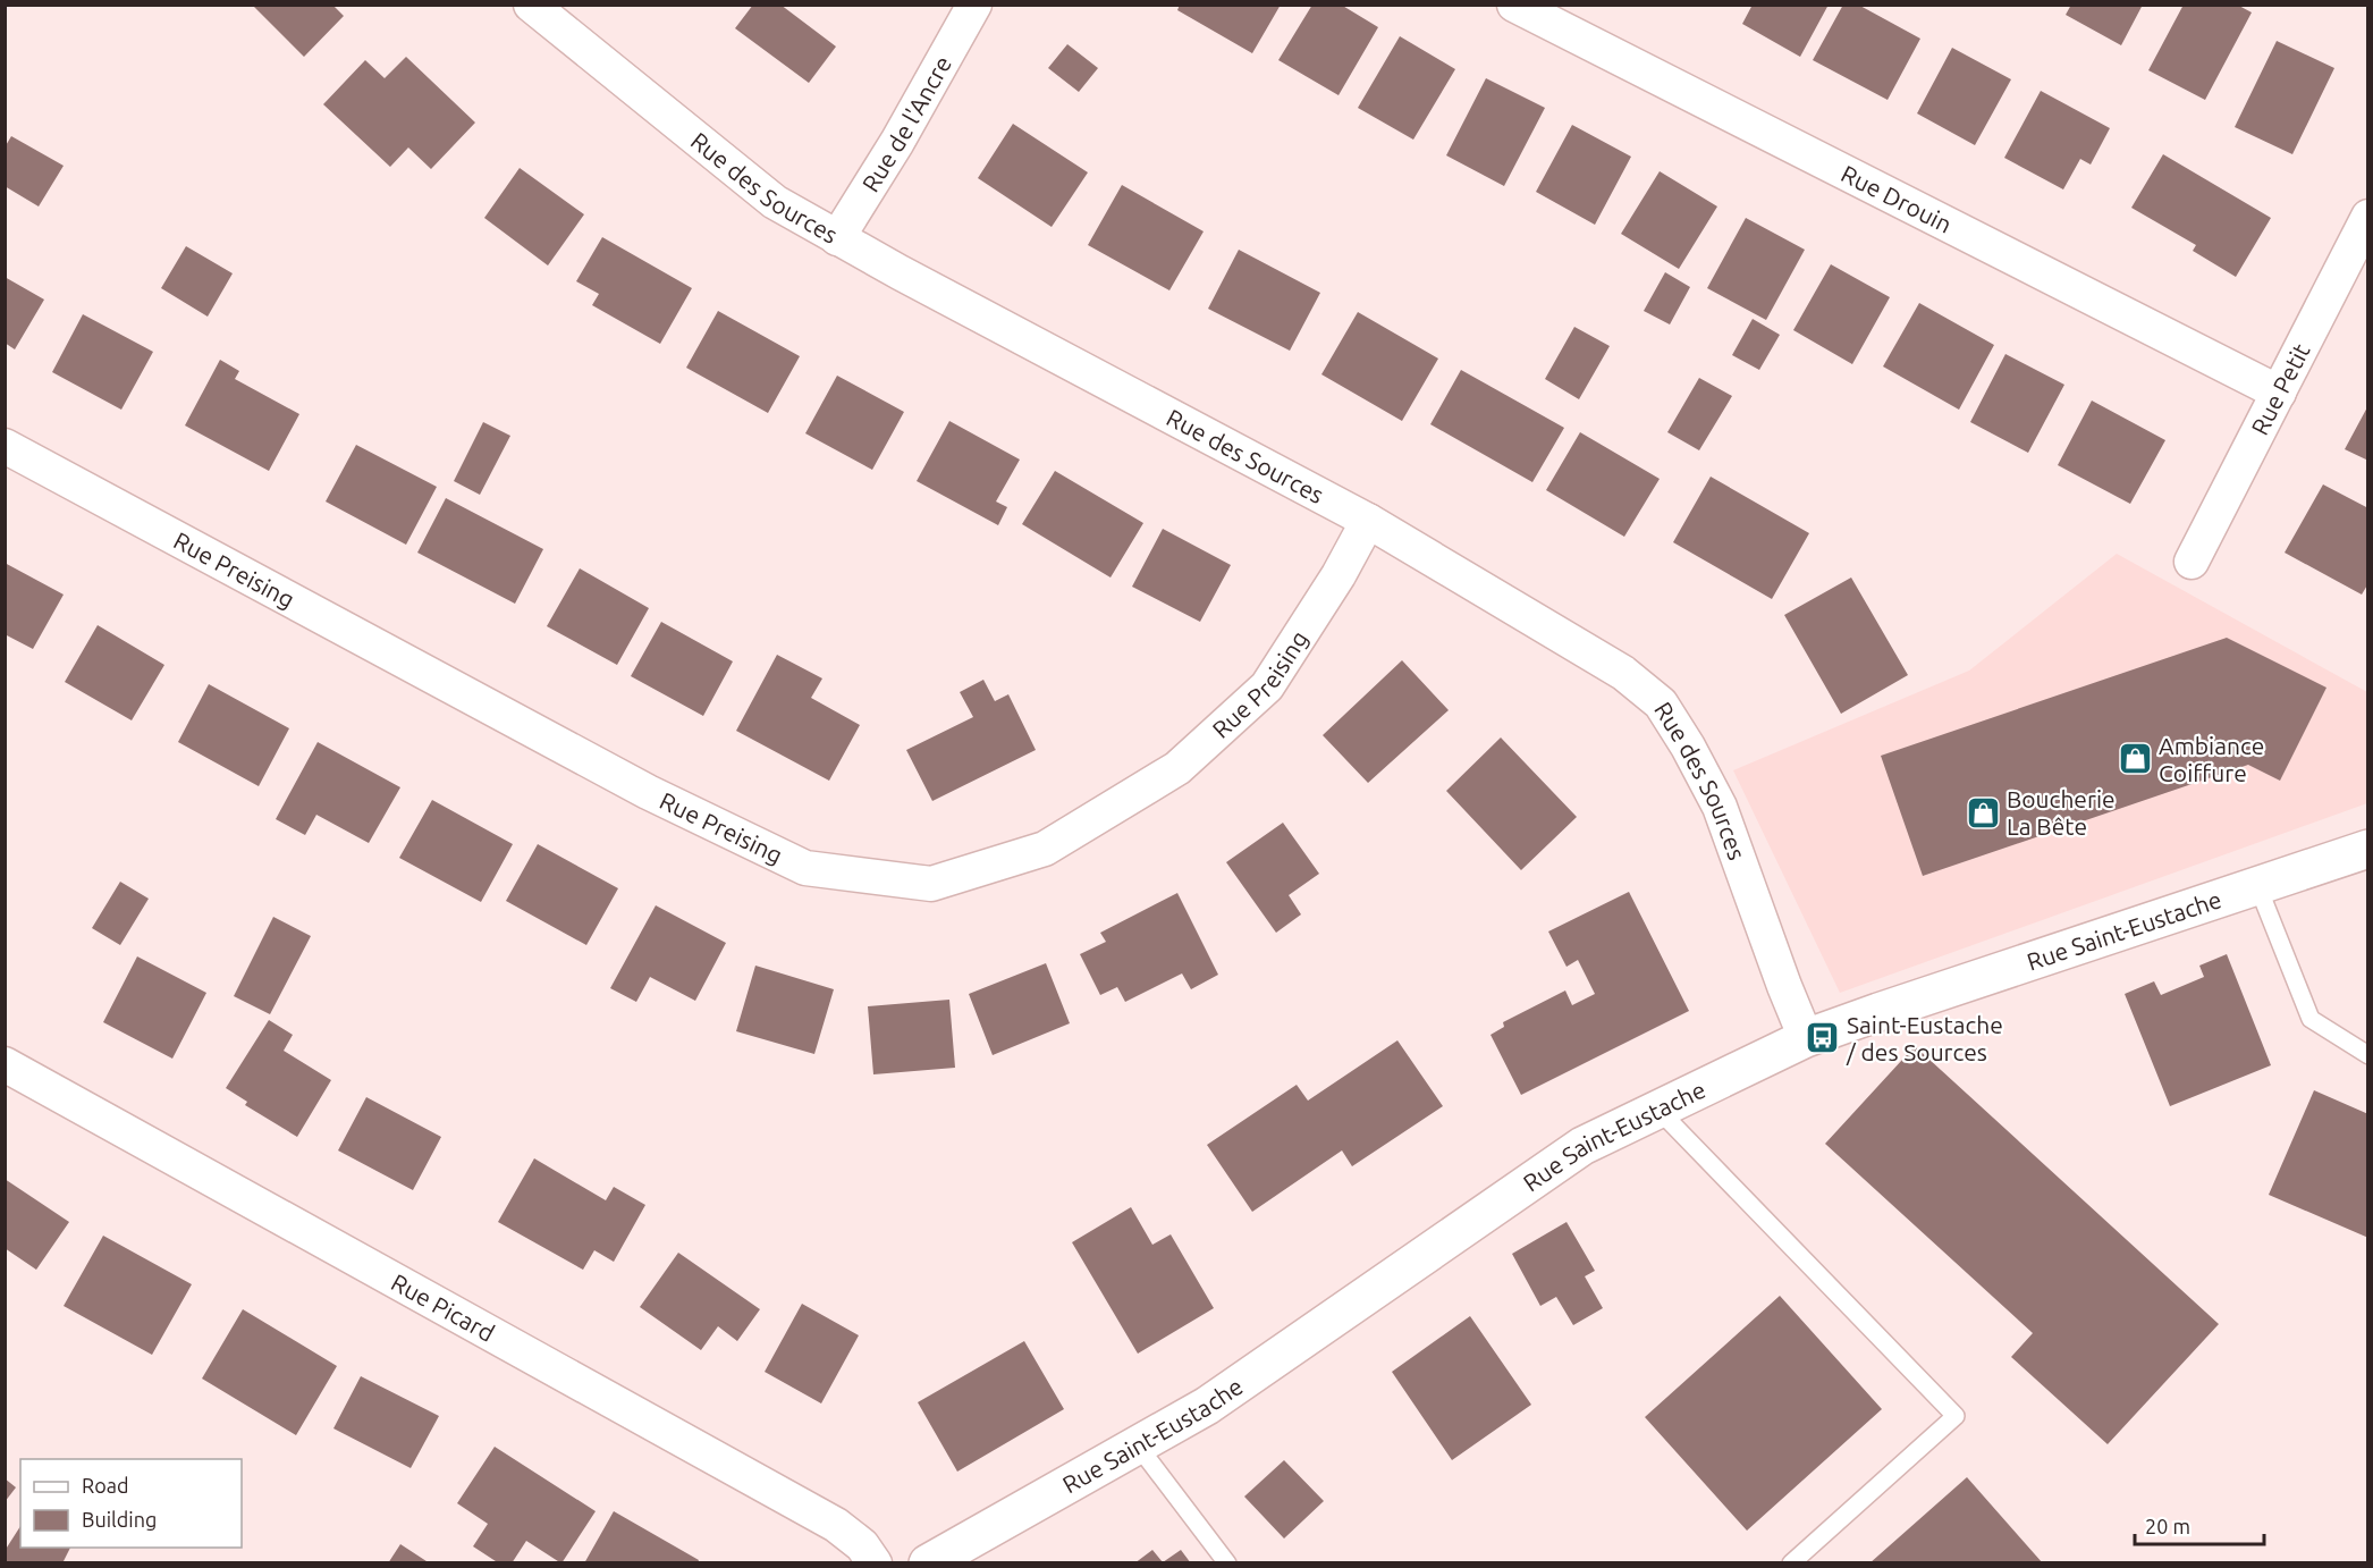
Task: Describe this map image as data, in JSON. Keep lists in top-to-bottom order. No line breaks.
{"streets":{"street":["Rue de l'Ancre","Rue des Sources","Rue Drouin","Rue Petit","Rue Preising","Rue Saint-Eustache","Rue Picard"]},"crossings":[["Rue de l'Ancre","Rue des Sources"],["Rue des Sources","Rue Preising"],["Rue des Sources","Rue Saint-Eustache"],["Rue Drouin","Rue Petit"]],"places":{"shop":["Ambiance Coiffure","Boucherie La Bête"],"bus stop":["Saint-Eustache / des Sources"]},"legend":["Road","Building"],"scale_bar":"20 m"}
